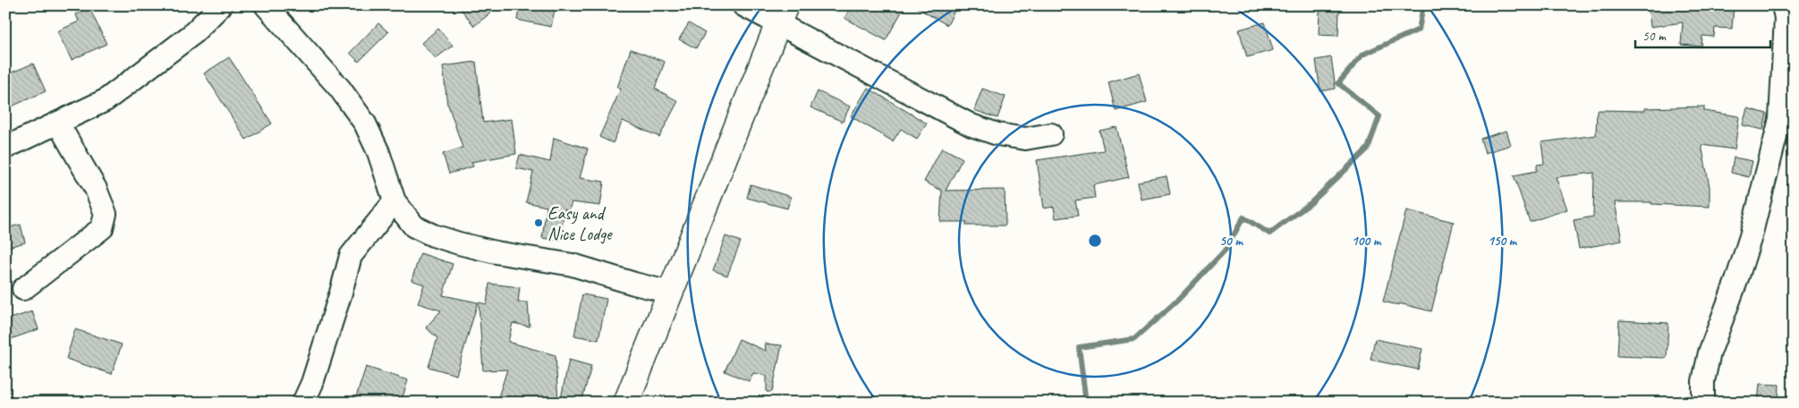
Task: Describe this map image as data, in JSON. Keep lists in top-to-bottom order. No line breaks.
{"places":["Easy and Nice Lodge"],"scale_bar":"50 m","rings":["50 m","100 m","150 m"]}
